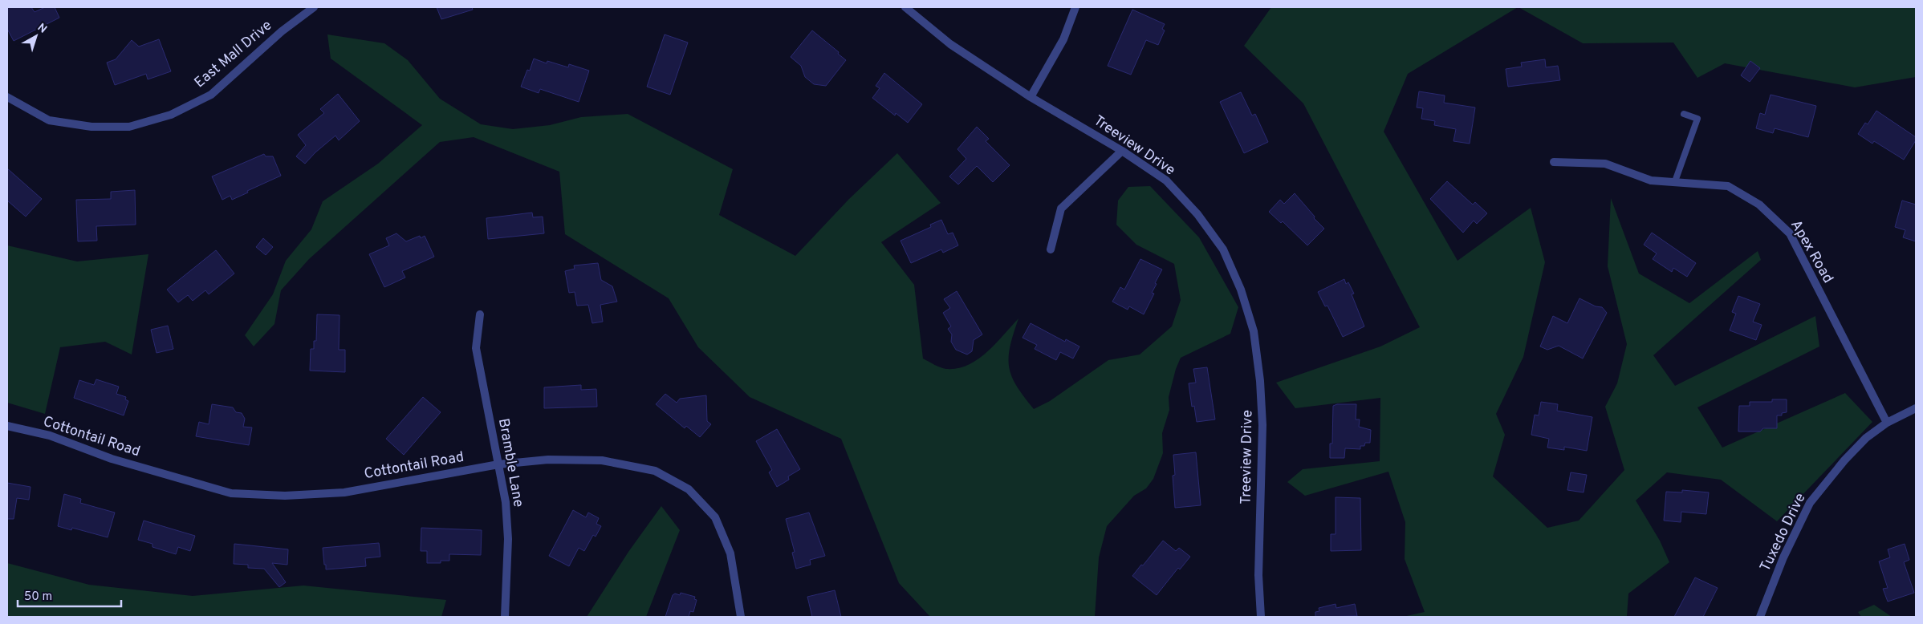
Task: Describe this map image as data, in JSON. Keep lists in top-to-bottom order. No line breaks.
{"streets":{"street":["East Mall Drive","Treeview Drive","Apex Road","Cottontail Road","Bramble Lane","Tuxedo Drive"]},"crossings":[["Apex Road","Tuxedo Drive"],["Cottontail Road","Bramble Lane"]],"scale_bar":"50 m","north":"top right"}
